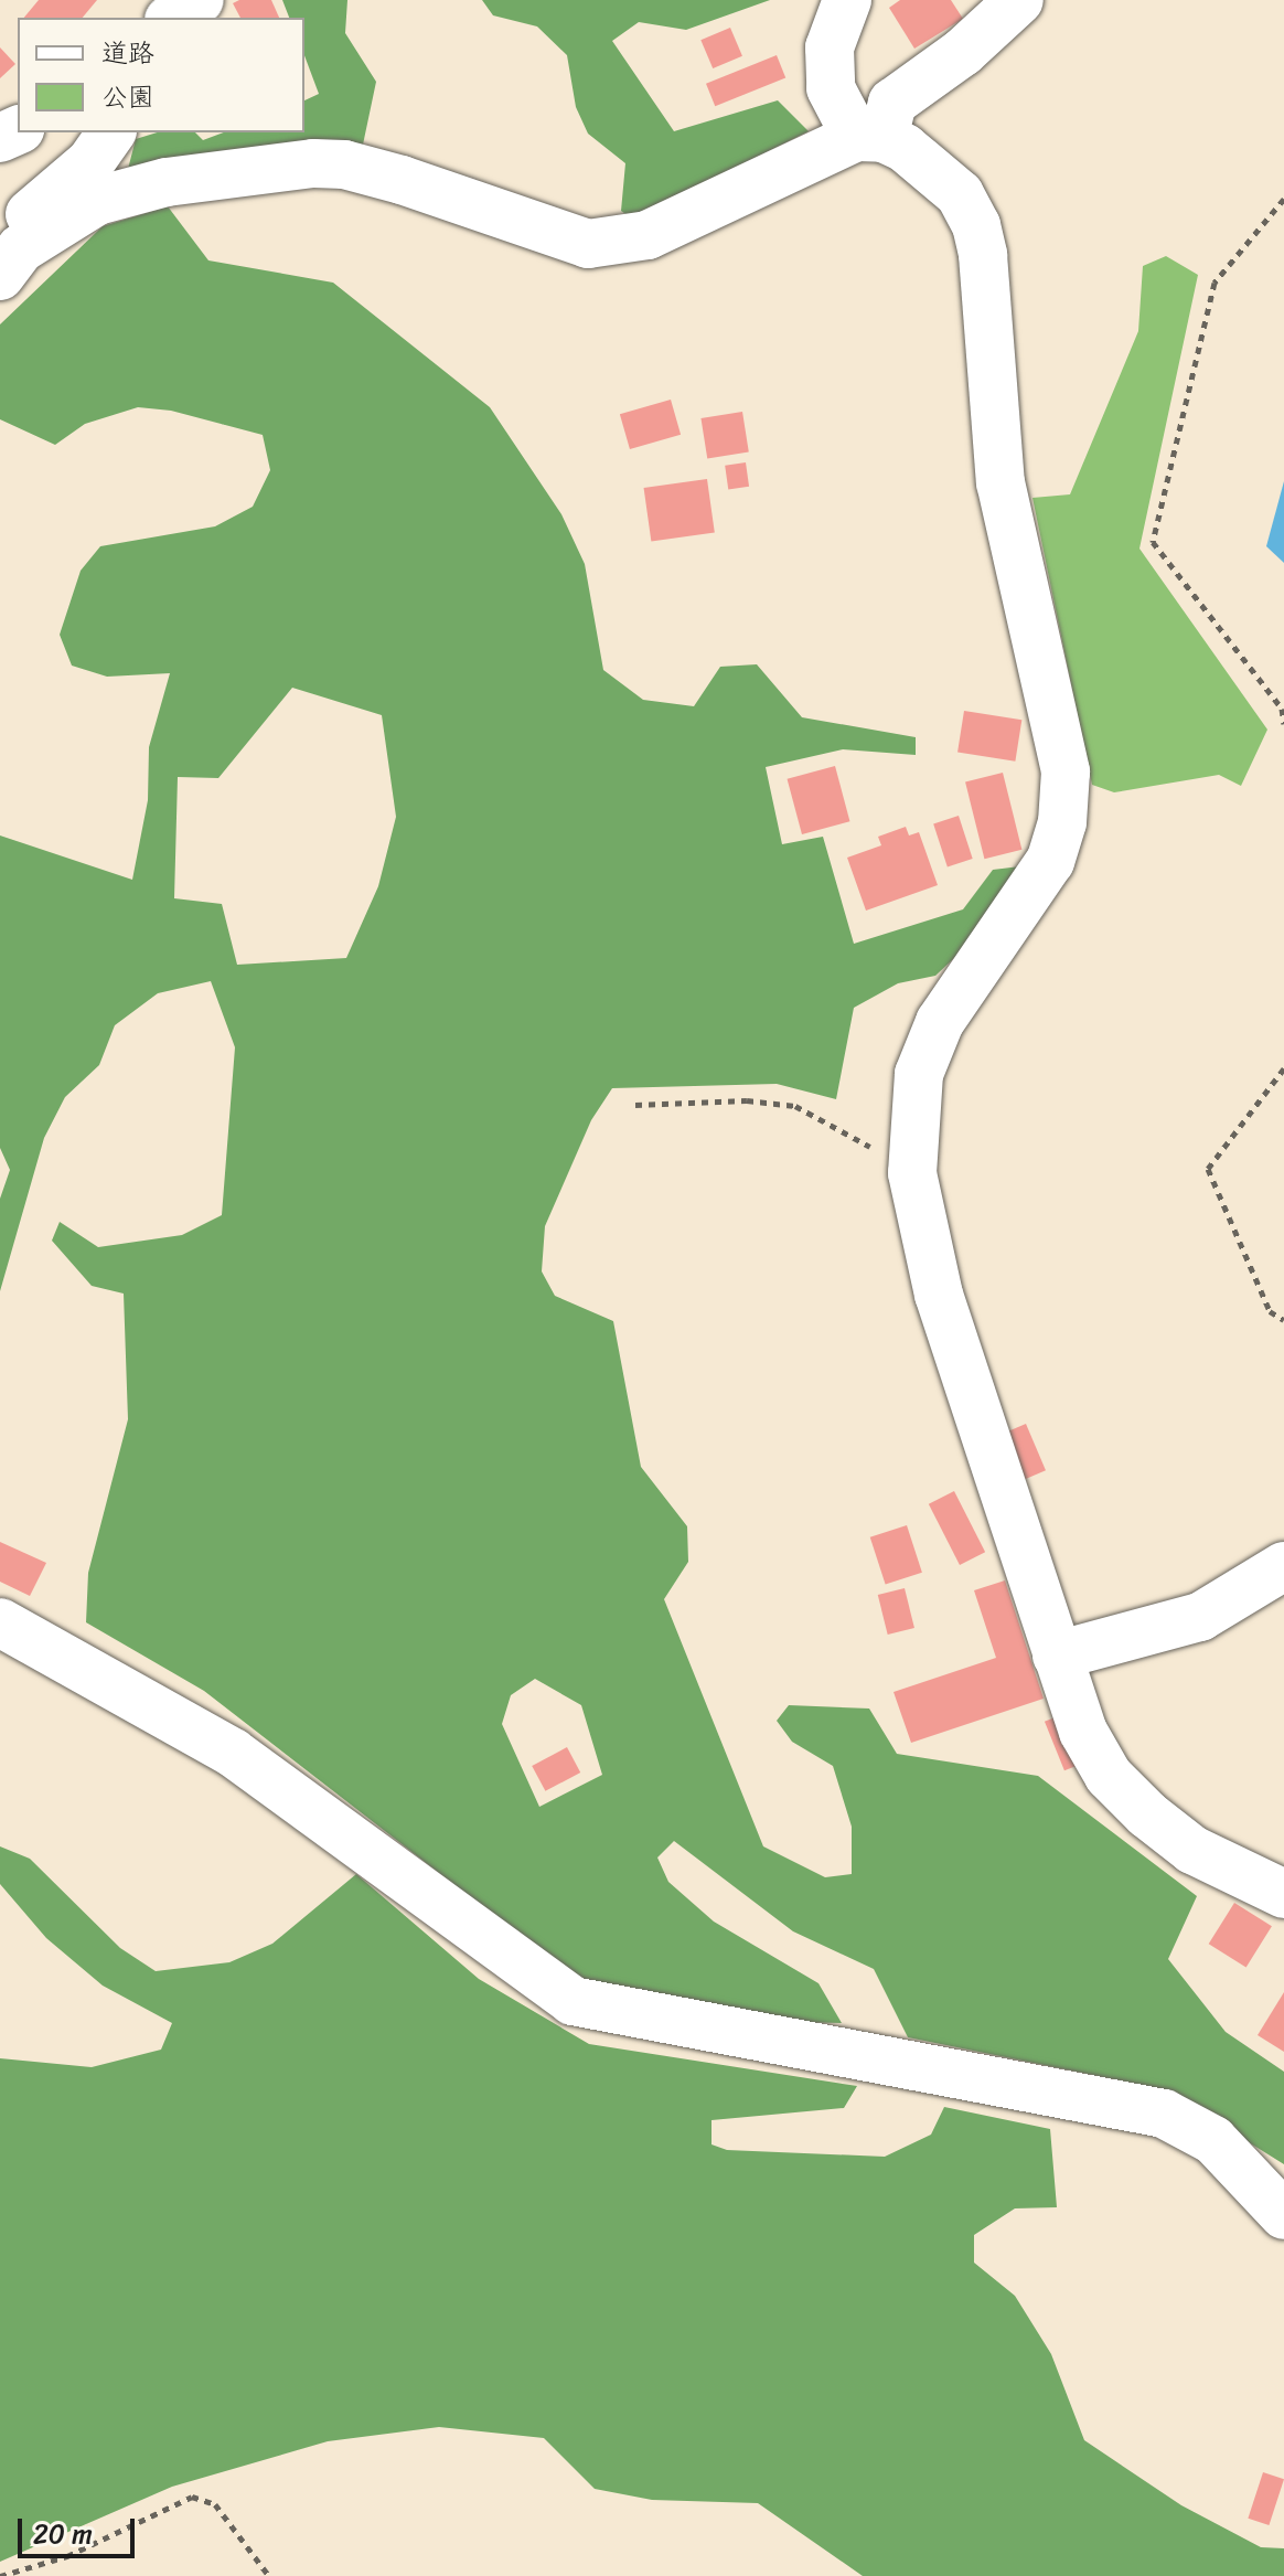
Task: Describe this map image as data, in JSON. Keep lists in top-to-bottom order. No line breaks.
{"legend":["道路","公園"],"scale_bar":"20 m"}
